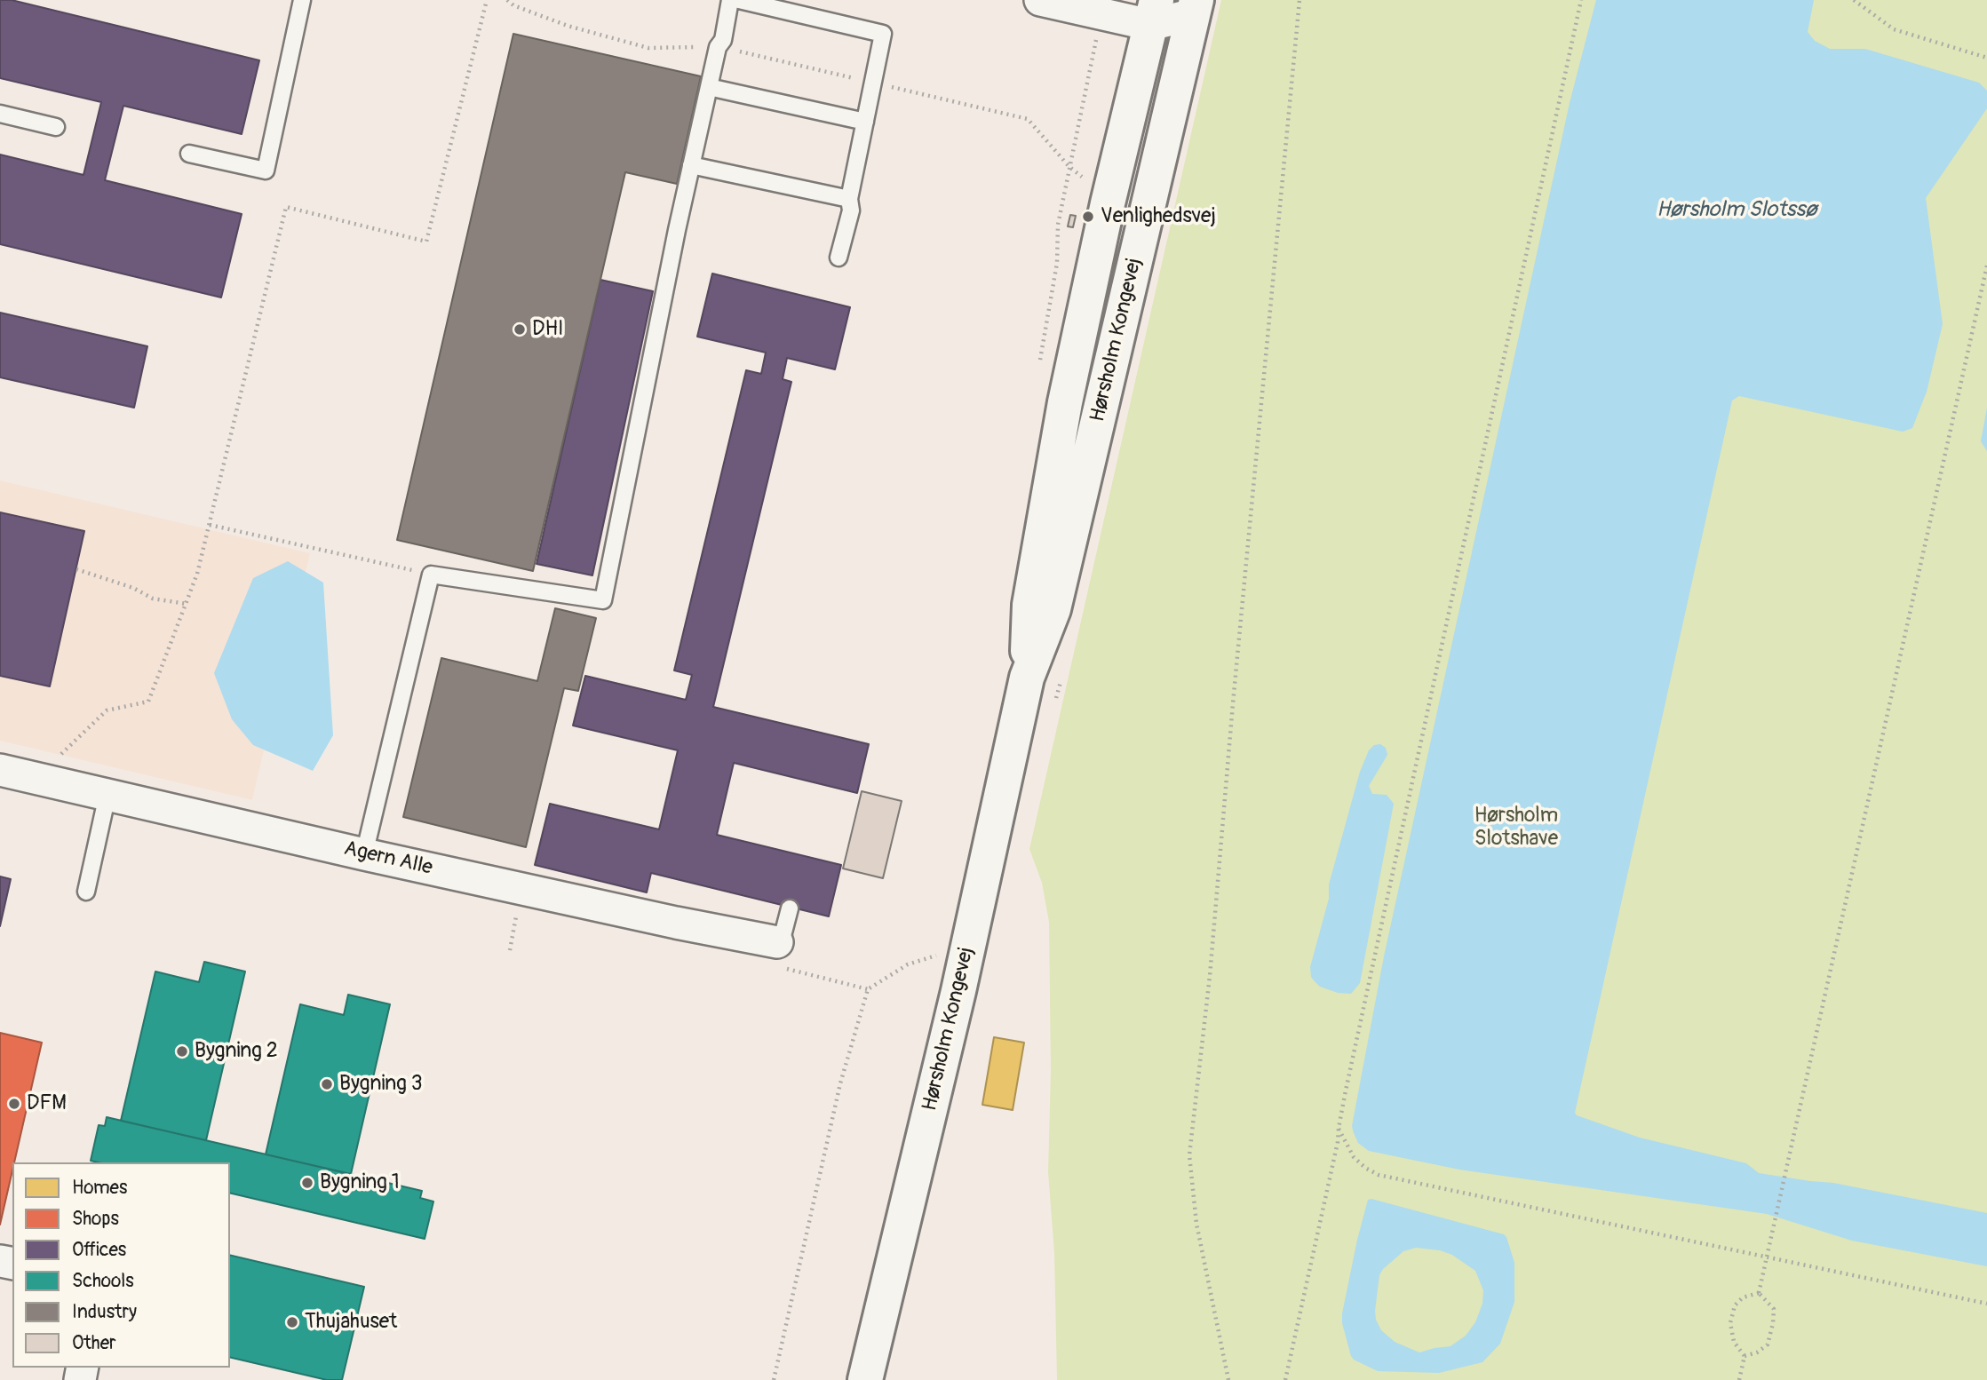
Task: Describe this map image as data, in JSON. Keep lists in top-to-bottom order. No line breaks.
{"streets":{"main road":["Hørsholm Kongevej"],"street":["Agern Alle"]},"water":["Hørsholm Slotssø"],"parks":["Hørsholm Slotshave"],"places":["Venlighedsvej","DHI","Bygning 2","Bygning 3","DFM","Bygning 1","Thujahuset"],"legend":["Homes","Shops","Offices","Schools","Industry","Other"]}
